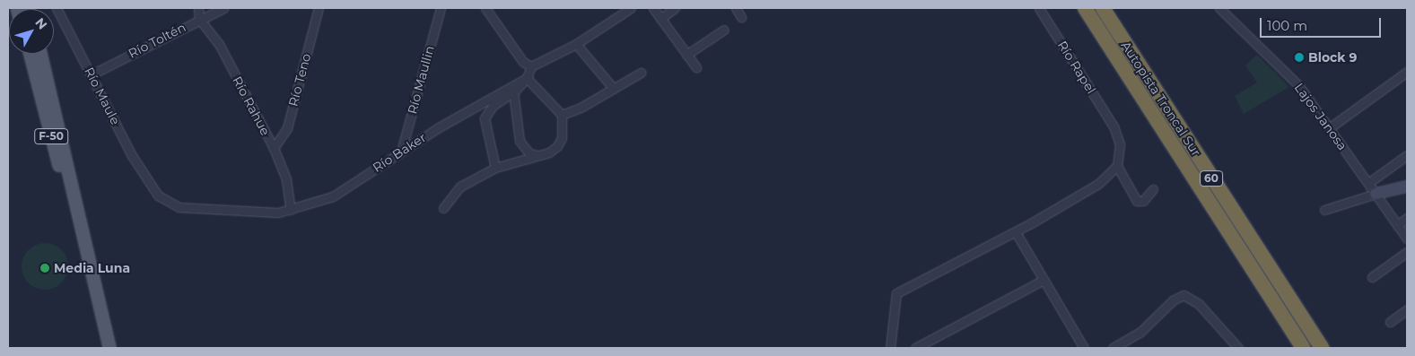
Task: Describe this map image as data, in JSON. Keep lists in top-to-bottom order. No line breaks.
{"streets":{"highway":["Autopista Troncal Sur","60"],"main road":["F-50"],"street":["Río Toltén","Río Rapel","Río Teno","Río Maullin","Río Maule","Río Rahue","Lajos Janosa","Río Baker"]},"crossings":[["Río Toltén","Río Maule"],["Río Toltén","Río Rahue"],["Río Teno","Río Rahue"],["Río Maullin","Río Baker"],["Río Maule","Río Baker"],["Río Rahue","Río Baker"]],"places":["Block 9","Media Luna"],"scale_bar":"100 m","north":"top right"}
